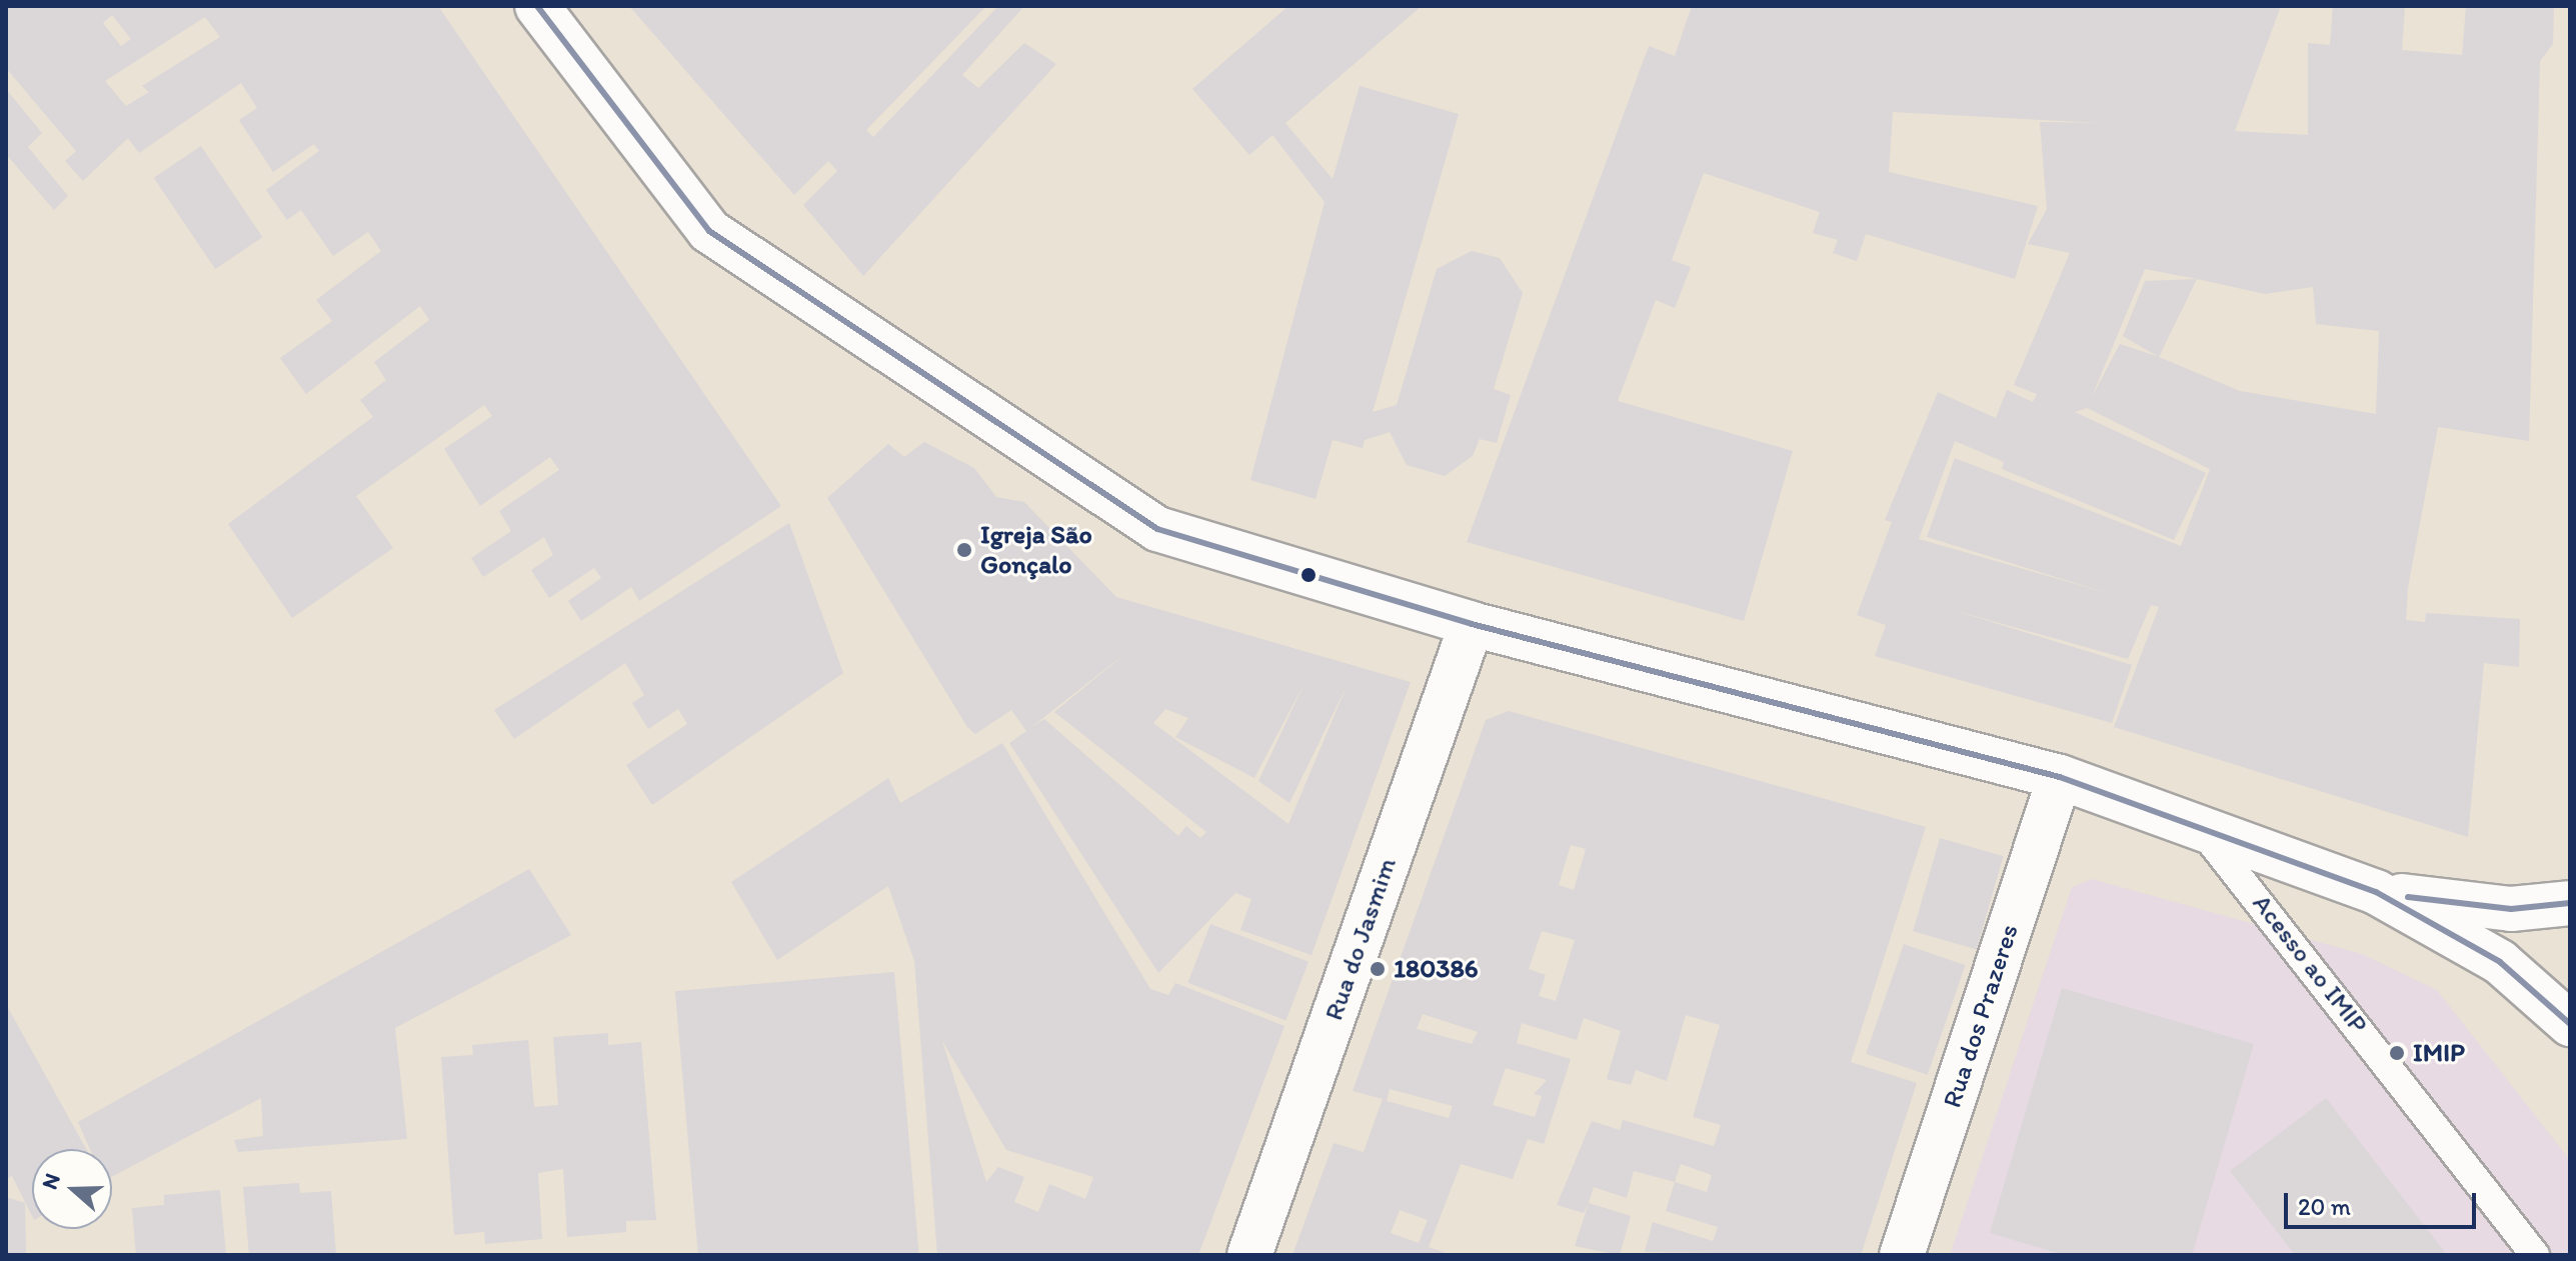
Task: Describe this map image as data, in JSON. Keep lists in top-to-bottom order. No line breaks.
{"streets":{"street":["Rua do Jasmim","Rua dos Prazeres"],"lane":["Acesso ao IMIP"]},"places":["Igreja São Gonçalo","180386","IMIP"],"scale_bar":"20 m","north":"left"}
